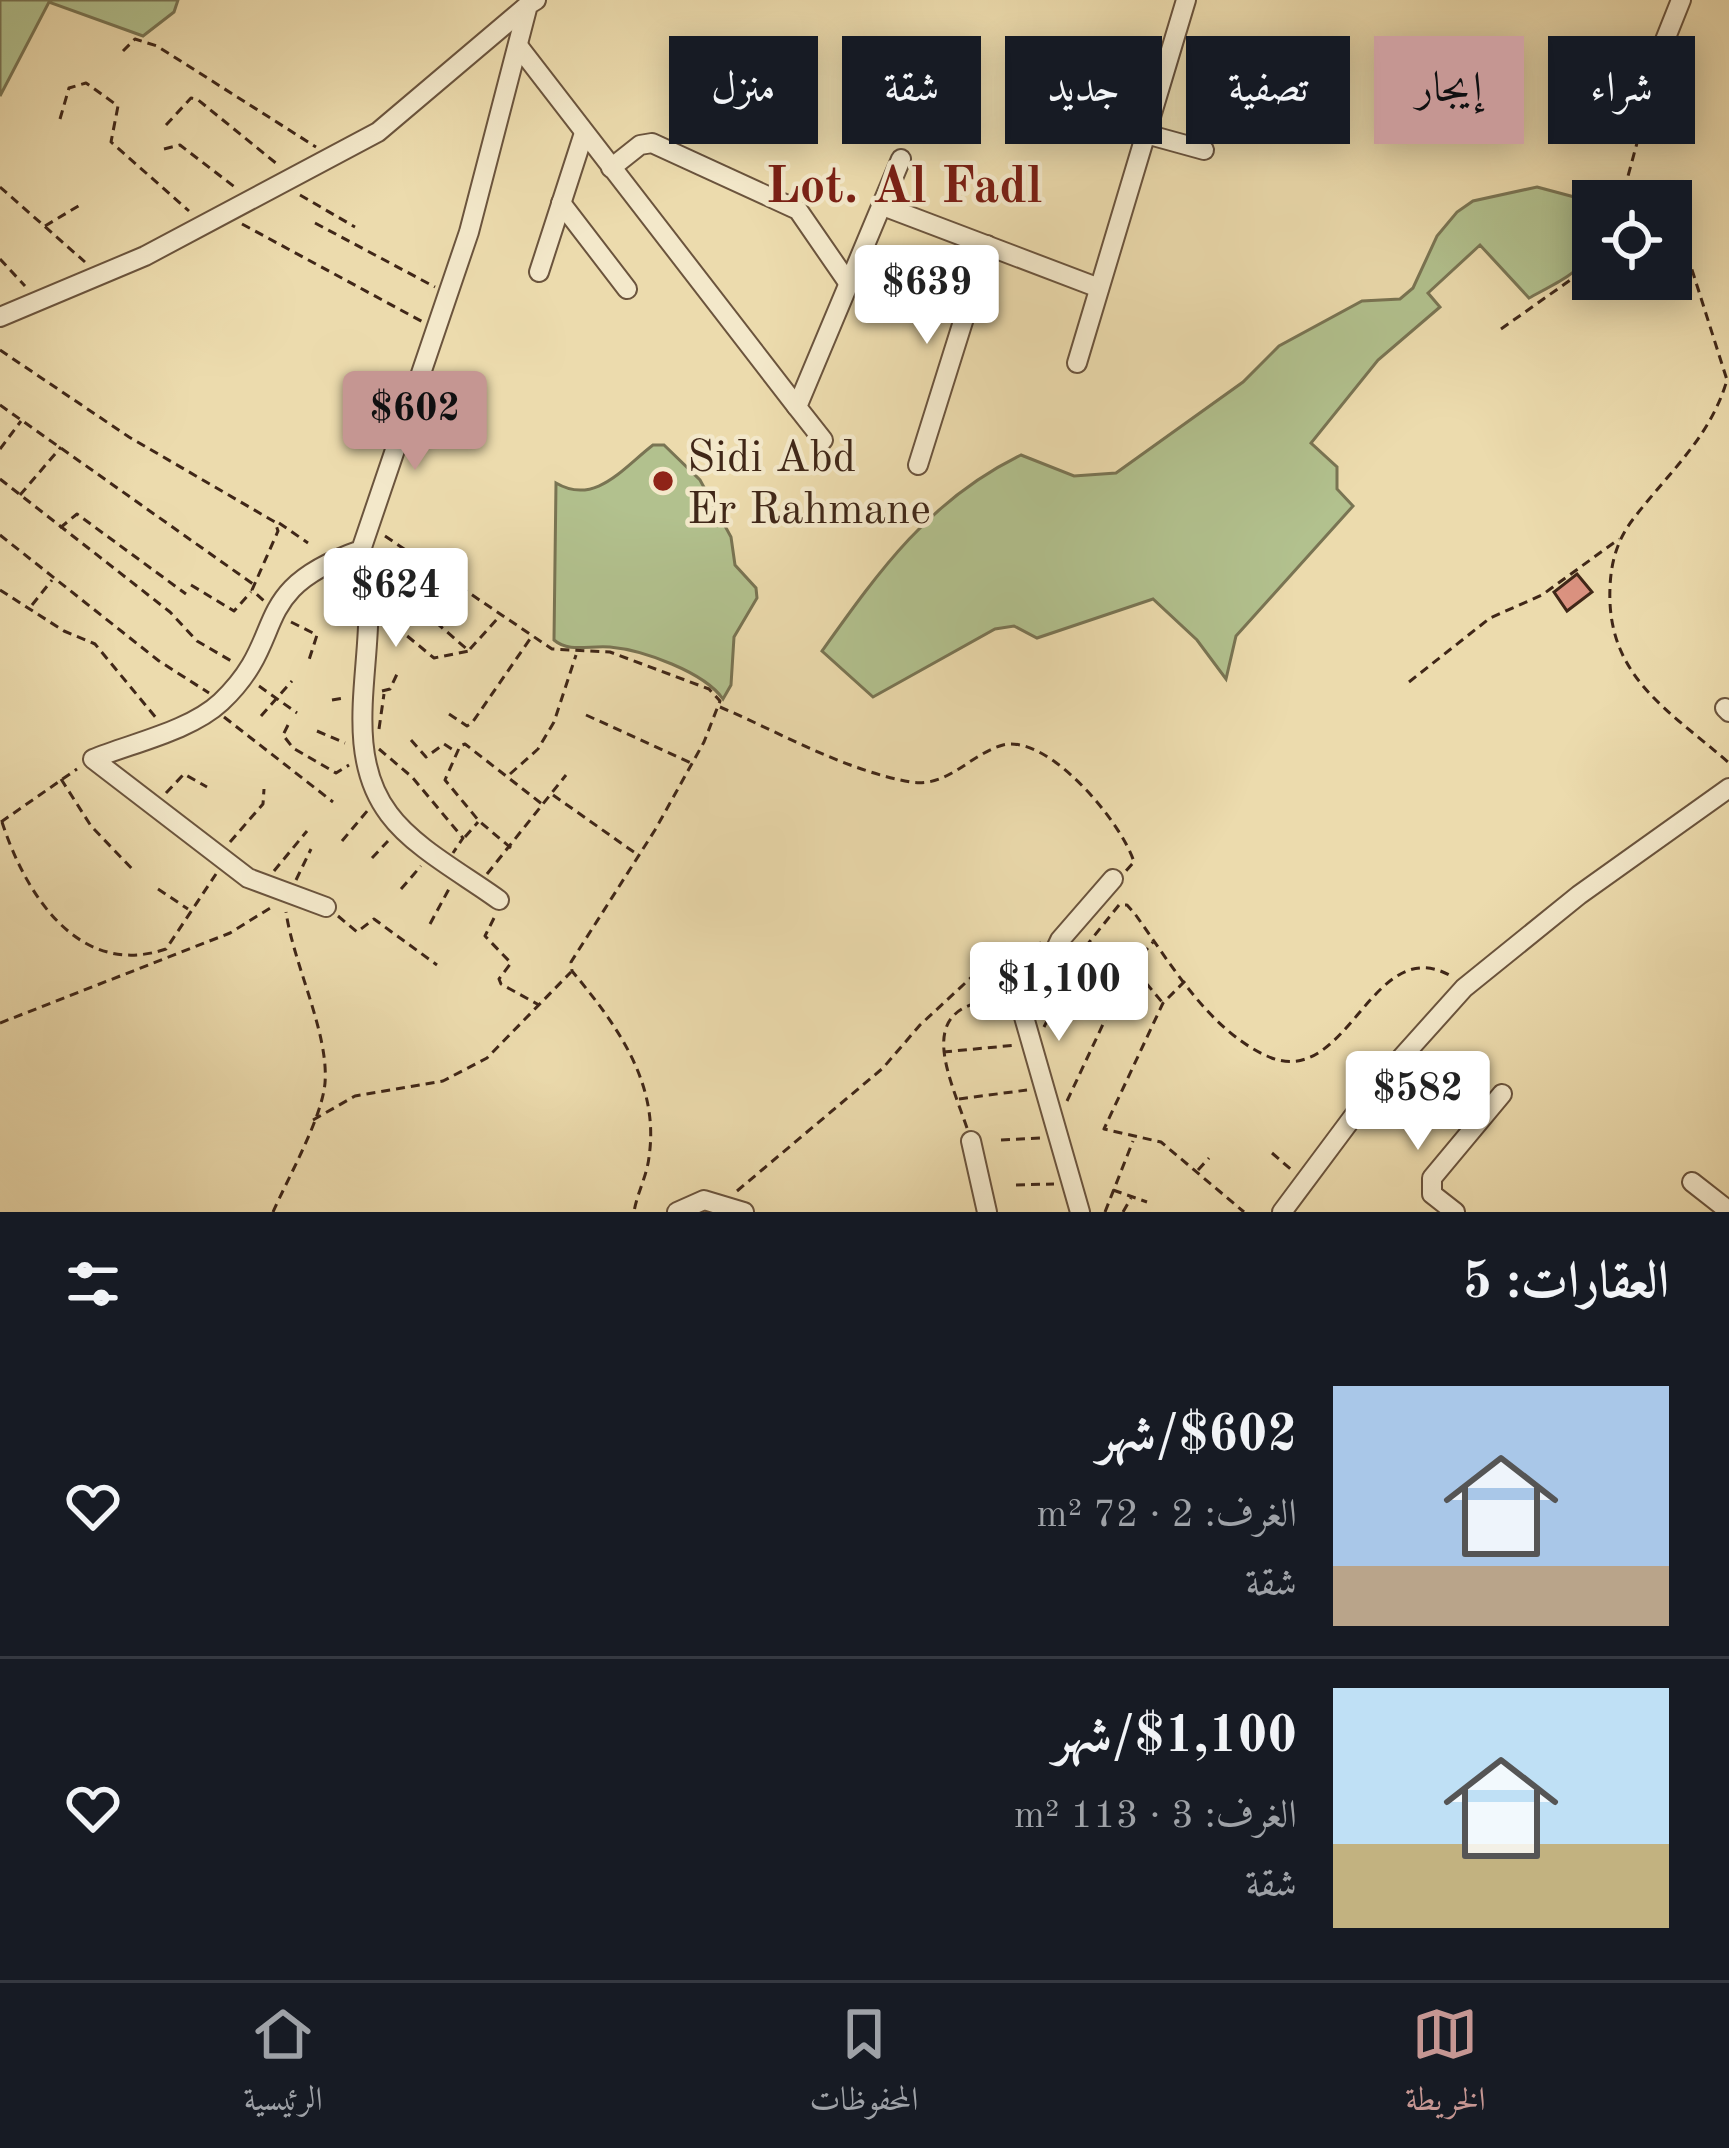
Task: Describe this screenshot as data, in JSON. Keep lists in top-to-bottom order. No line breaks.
{"districts":["Lot. Al Fadl"],"places":["Sidi Abd Er Rahmane"],"page":{"chip":["شراء","إيجار","تصفية","جديد","شقة","منزل"],"price":["$639","$602","$624","$1,100","$582"],"heading":"العقارات: 5","list":[{"name":"$602/شهر","note":"الغرف: 2 · 72 m² · شقة"},{"name":"$1,100/شهر","note":"الغرف: 3 · 113 m² · شقة"}],"tabs":["الخريطة","المحفوظات","الرئيسية"]}}
